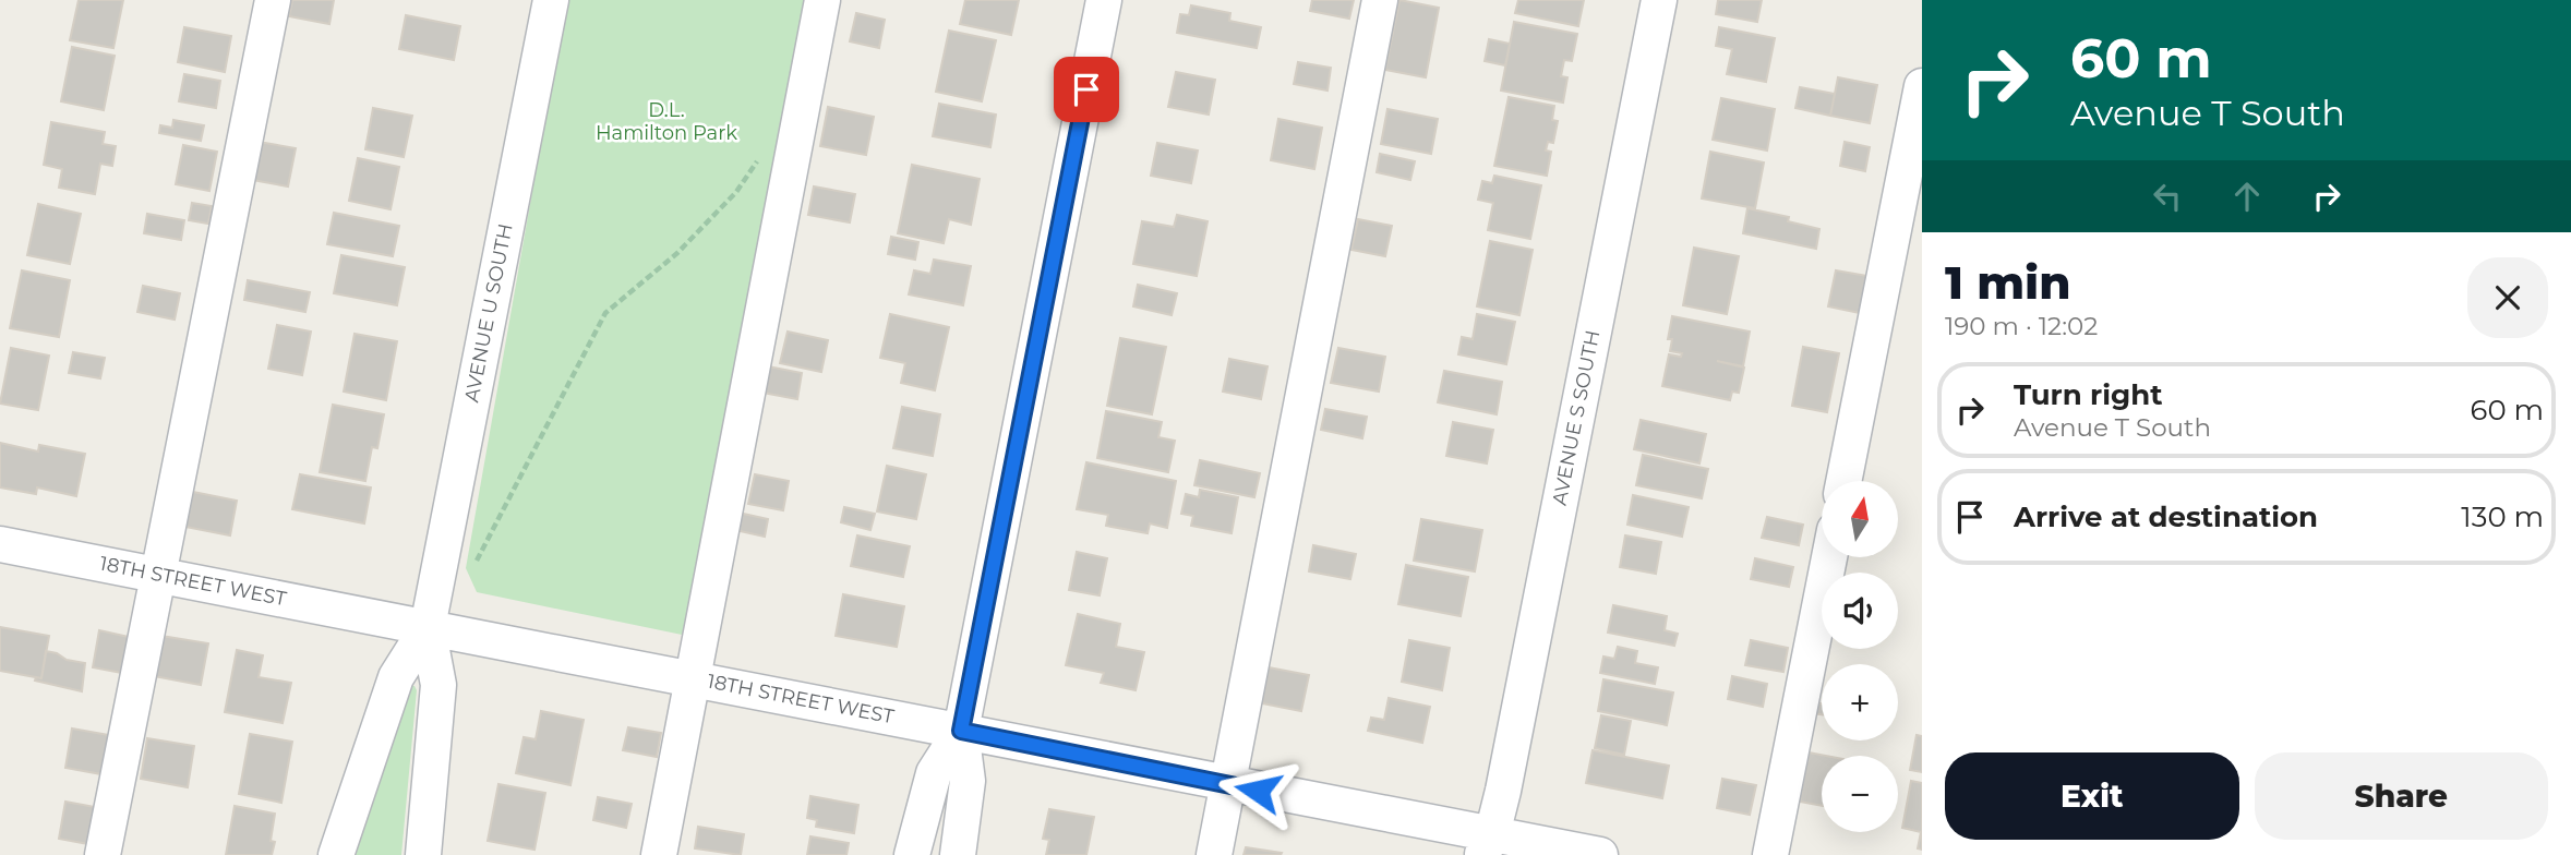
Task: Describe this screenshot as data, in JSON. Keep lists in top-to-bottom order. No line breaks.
{"streets":{"street":["AVENUE U SOUTH","AVENUE S SOUTH","18TH STREET WEST"]},"crossings":[["AVENUE U SOUTH","18TH STREET WEST"],["AVENUE S SOUTH","18TH STREET WEST"]],"parks":["D.L. Hamilton Park"],"north":"top","page":{"turn":["60 m","Avenue T South"],"heading":["1 min","190 m · 12:02"],"list":[{"name":"Turn right","note":"Avenue T South","value":"60 m"},{"name":"Arrive at destination","value":"130 m"}],"map_buttons":["+","−"],"buttons":["Exit","Share"]}}
